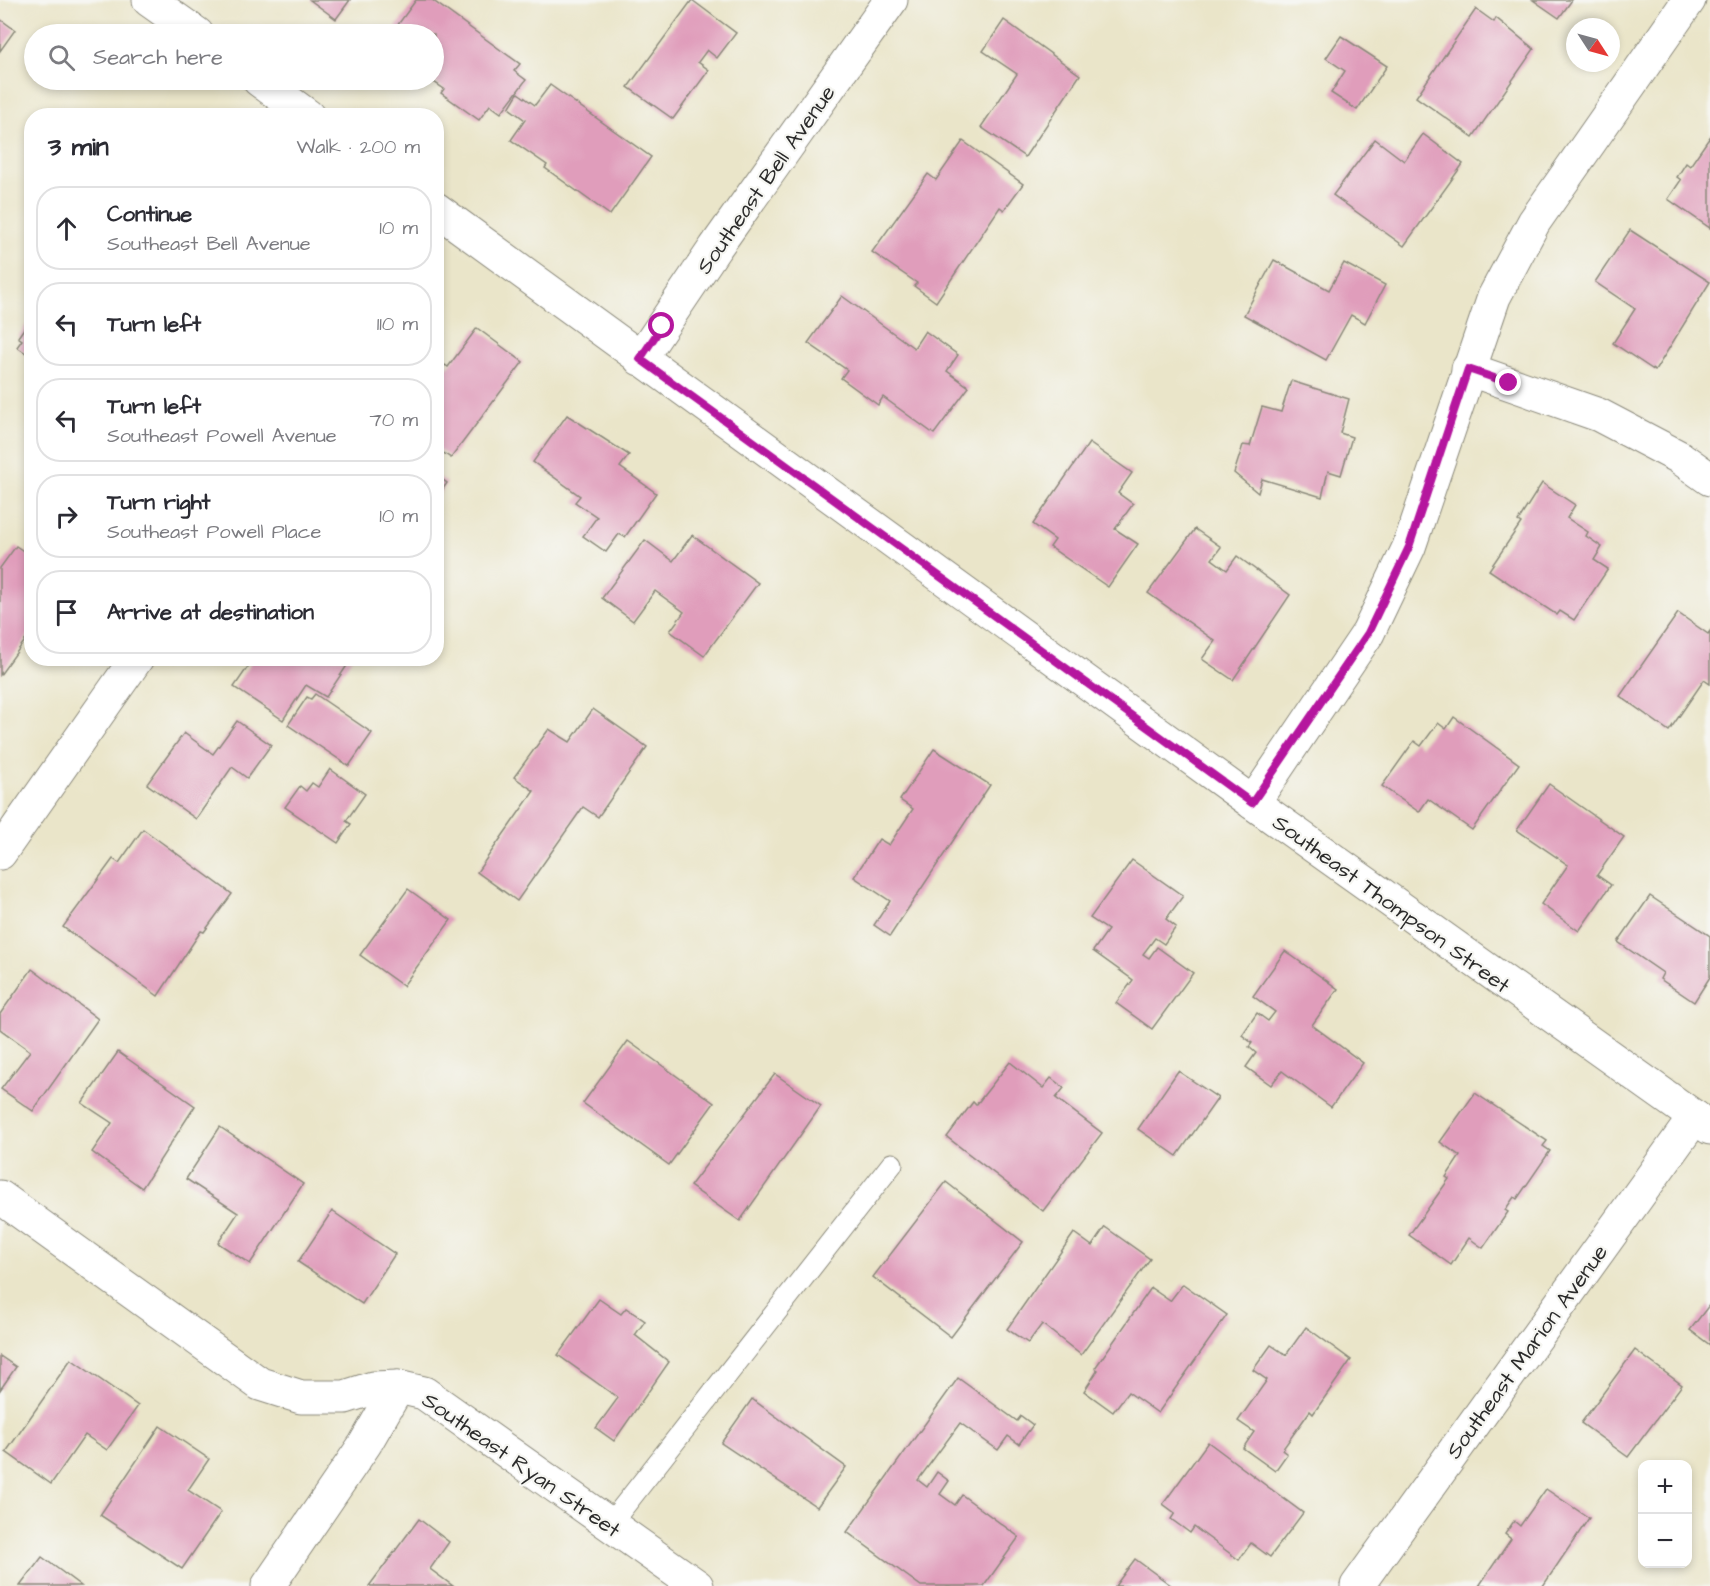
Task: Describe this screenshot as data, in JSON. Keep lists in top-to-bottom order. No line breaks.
{"streets":{"street":["Southeast Bell Avenue","Southeast Thompson Street","Southeast Marion Avenue","Southeast Ryan Street"]},"crossings":[["Southeast Bell Avenue","Southeast Thompson Street"],["Southeast Thompson Street","Southeast Marion Avenue"]],"north":"bottom right","page":{"search":"Search here","heading":["3 min","Walk · 200 m"],"list":[["Continue","Southeast Bell Avenue","10 m"],["Turn left","110 m"],["Turn left","Southeast Powell Avenue","70 m"],["Turn right","Southeast Powell Place","10 m"],"Arrive at destination"],"map_buttons":["+","−"]}}
